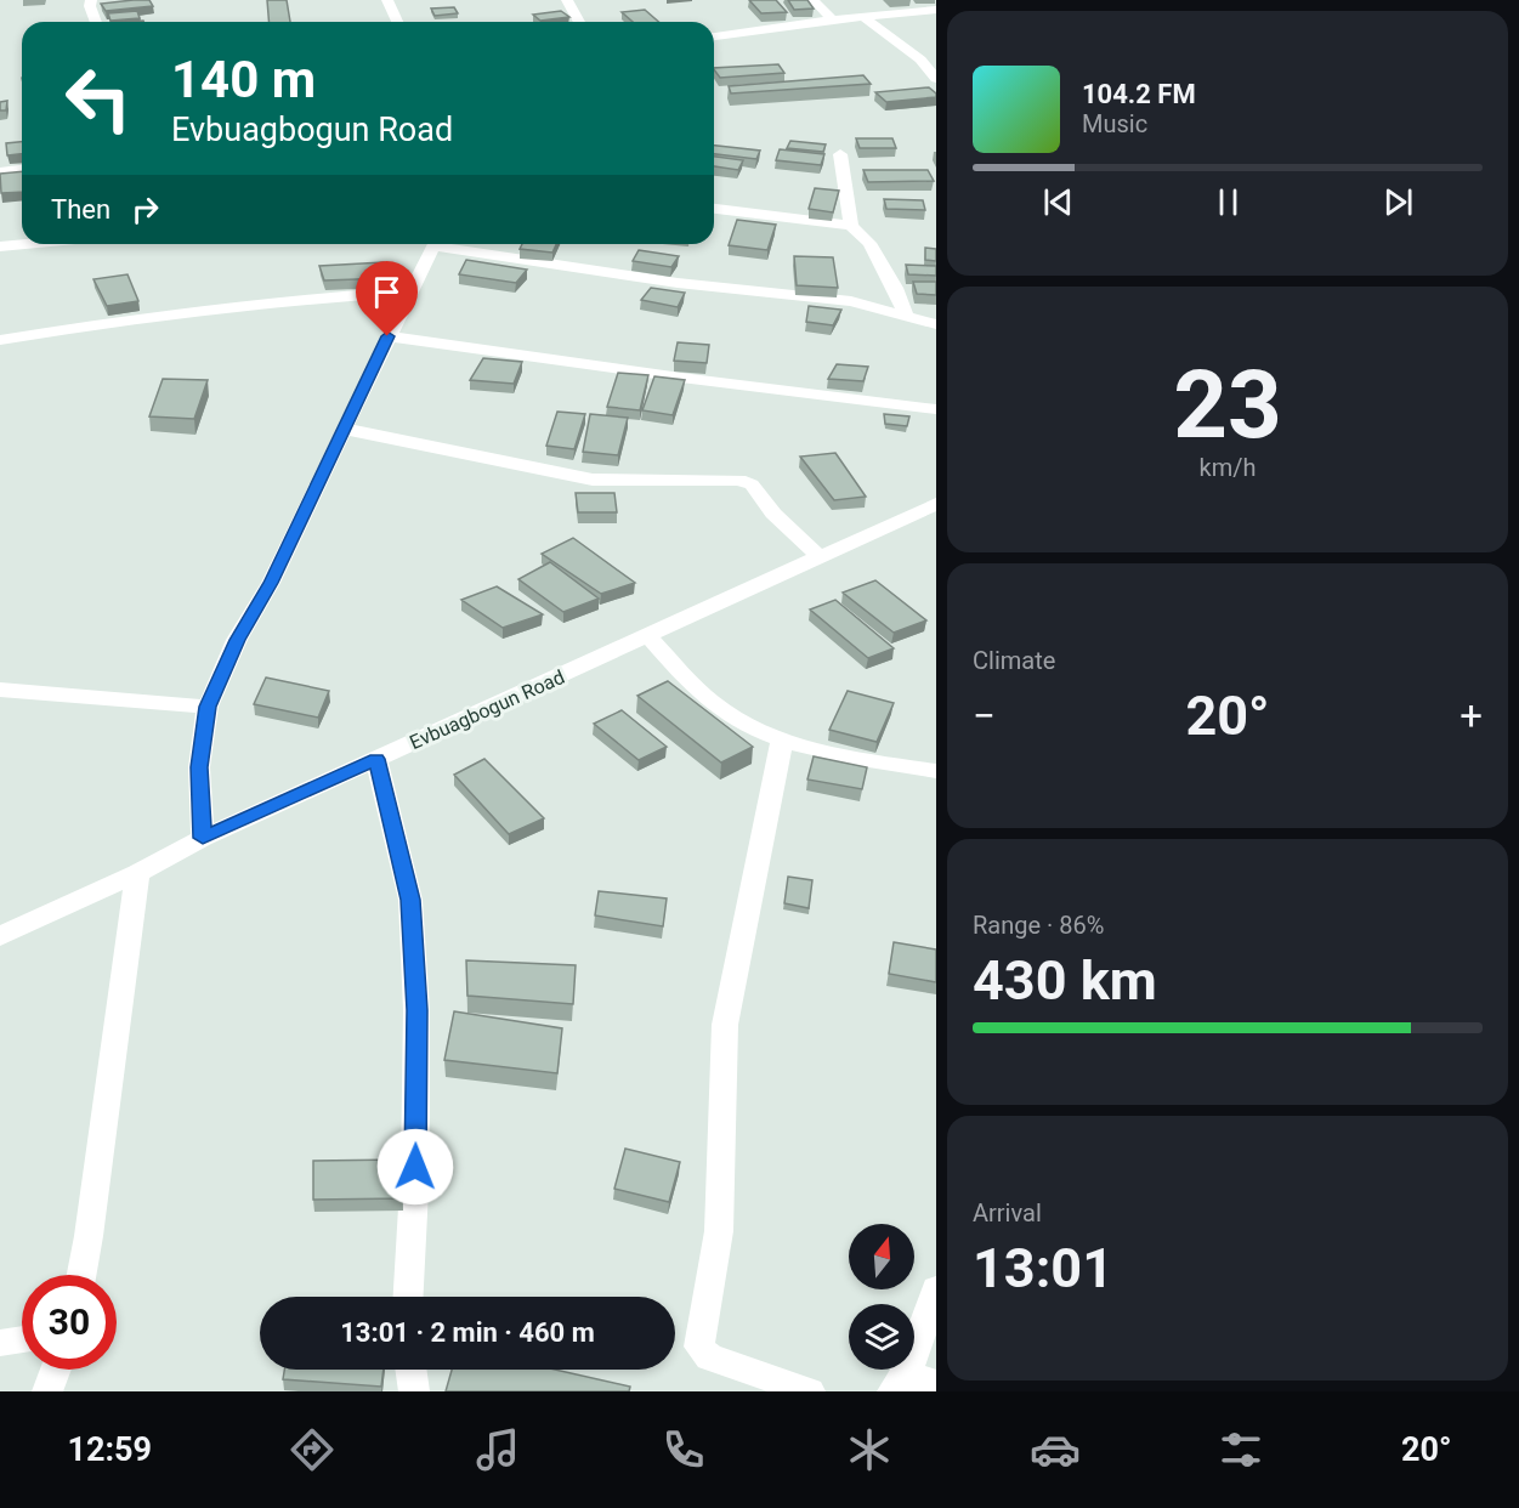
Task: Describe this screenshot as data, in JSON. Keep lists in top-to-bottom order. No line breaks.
{"streets":{"street":["Evbuagbogun Road"]},"north":"top","page":{"turn":["140 m","Evbuagbogun Road"],"song":["104.2 FM","Music"],"then":"Then","tile":[["23","km/h"],"Climate",["Range · 86%","430 km"],["Arrival","13:01"]],"heat":["−","20°","+"],"limit":"30","trip":"13:01 · 2 min · 460 m","tabs":["12:59","20°"]}}
